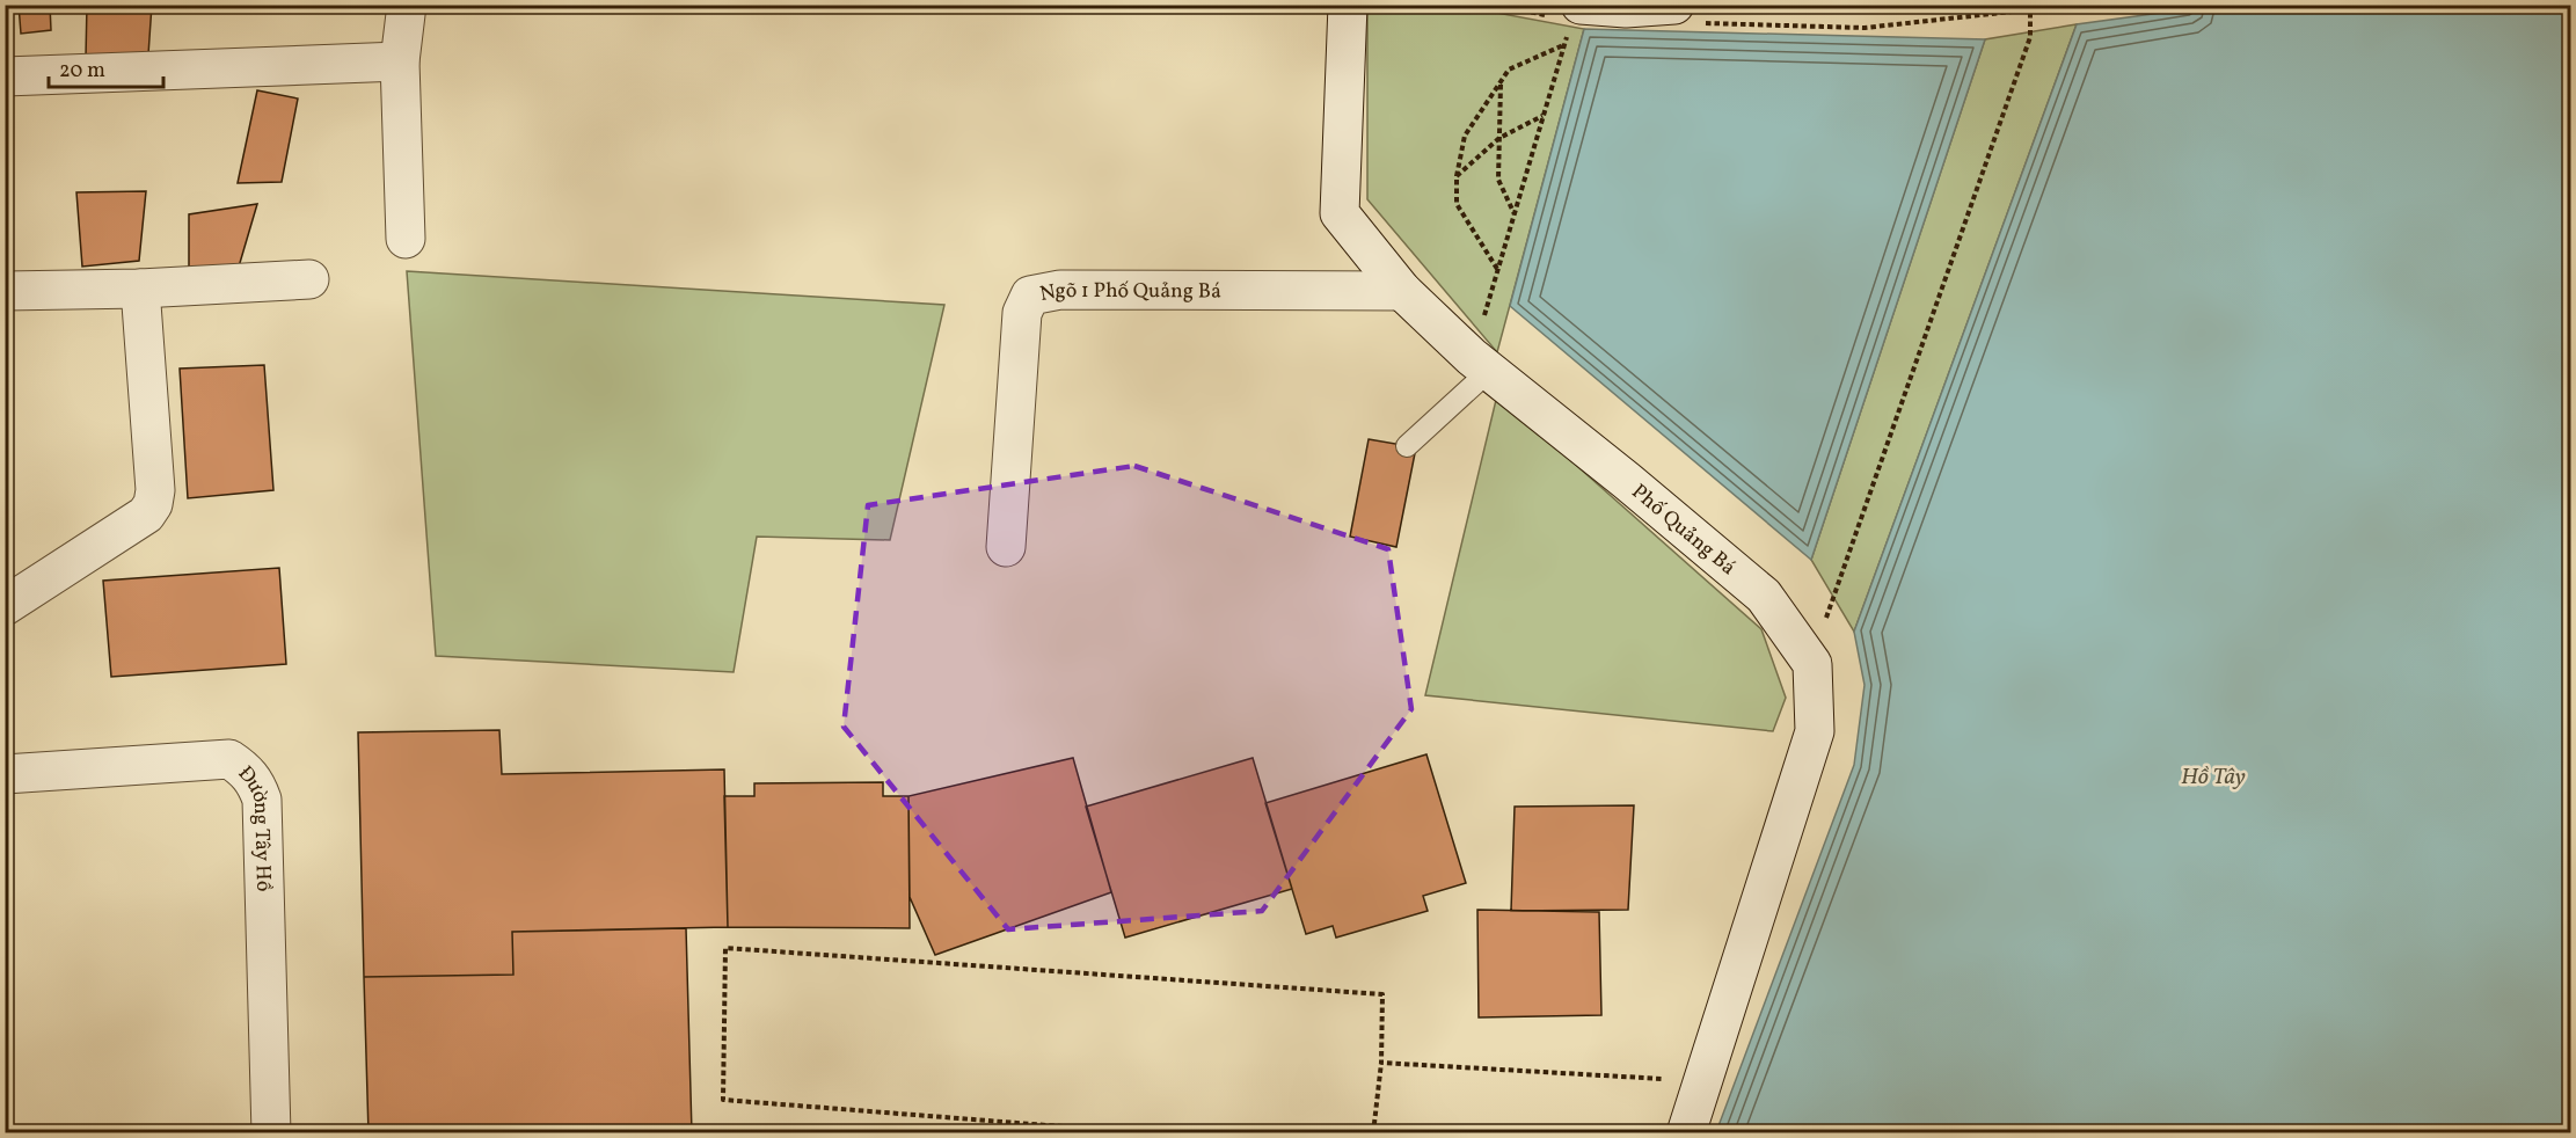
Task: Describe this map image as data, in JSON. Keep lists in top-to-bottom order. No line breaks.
{"streets":{"street":["Ngõ 1 Phố Quảng Bá","Phố Quảng Bá","Đường Tây Hồ"]},"crossings":[["Ngõ 1 Phố Quảng Bá","Phố Quảng Bá"]],"water":["Hồ Tây"],"scale_bar":"20 m"}
